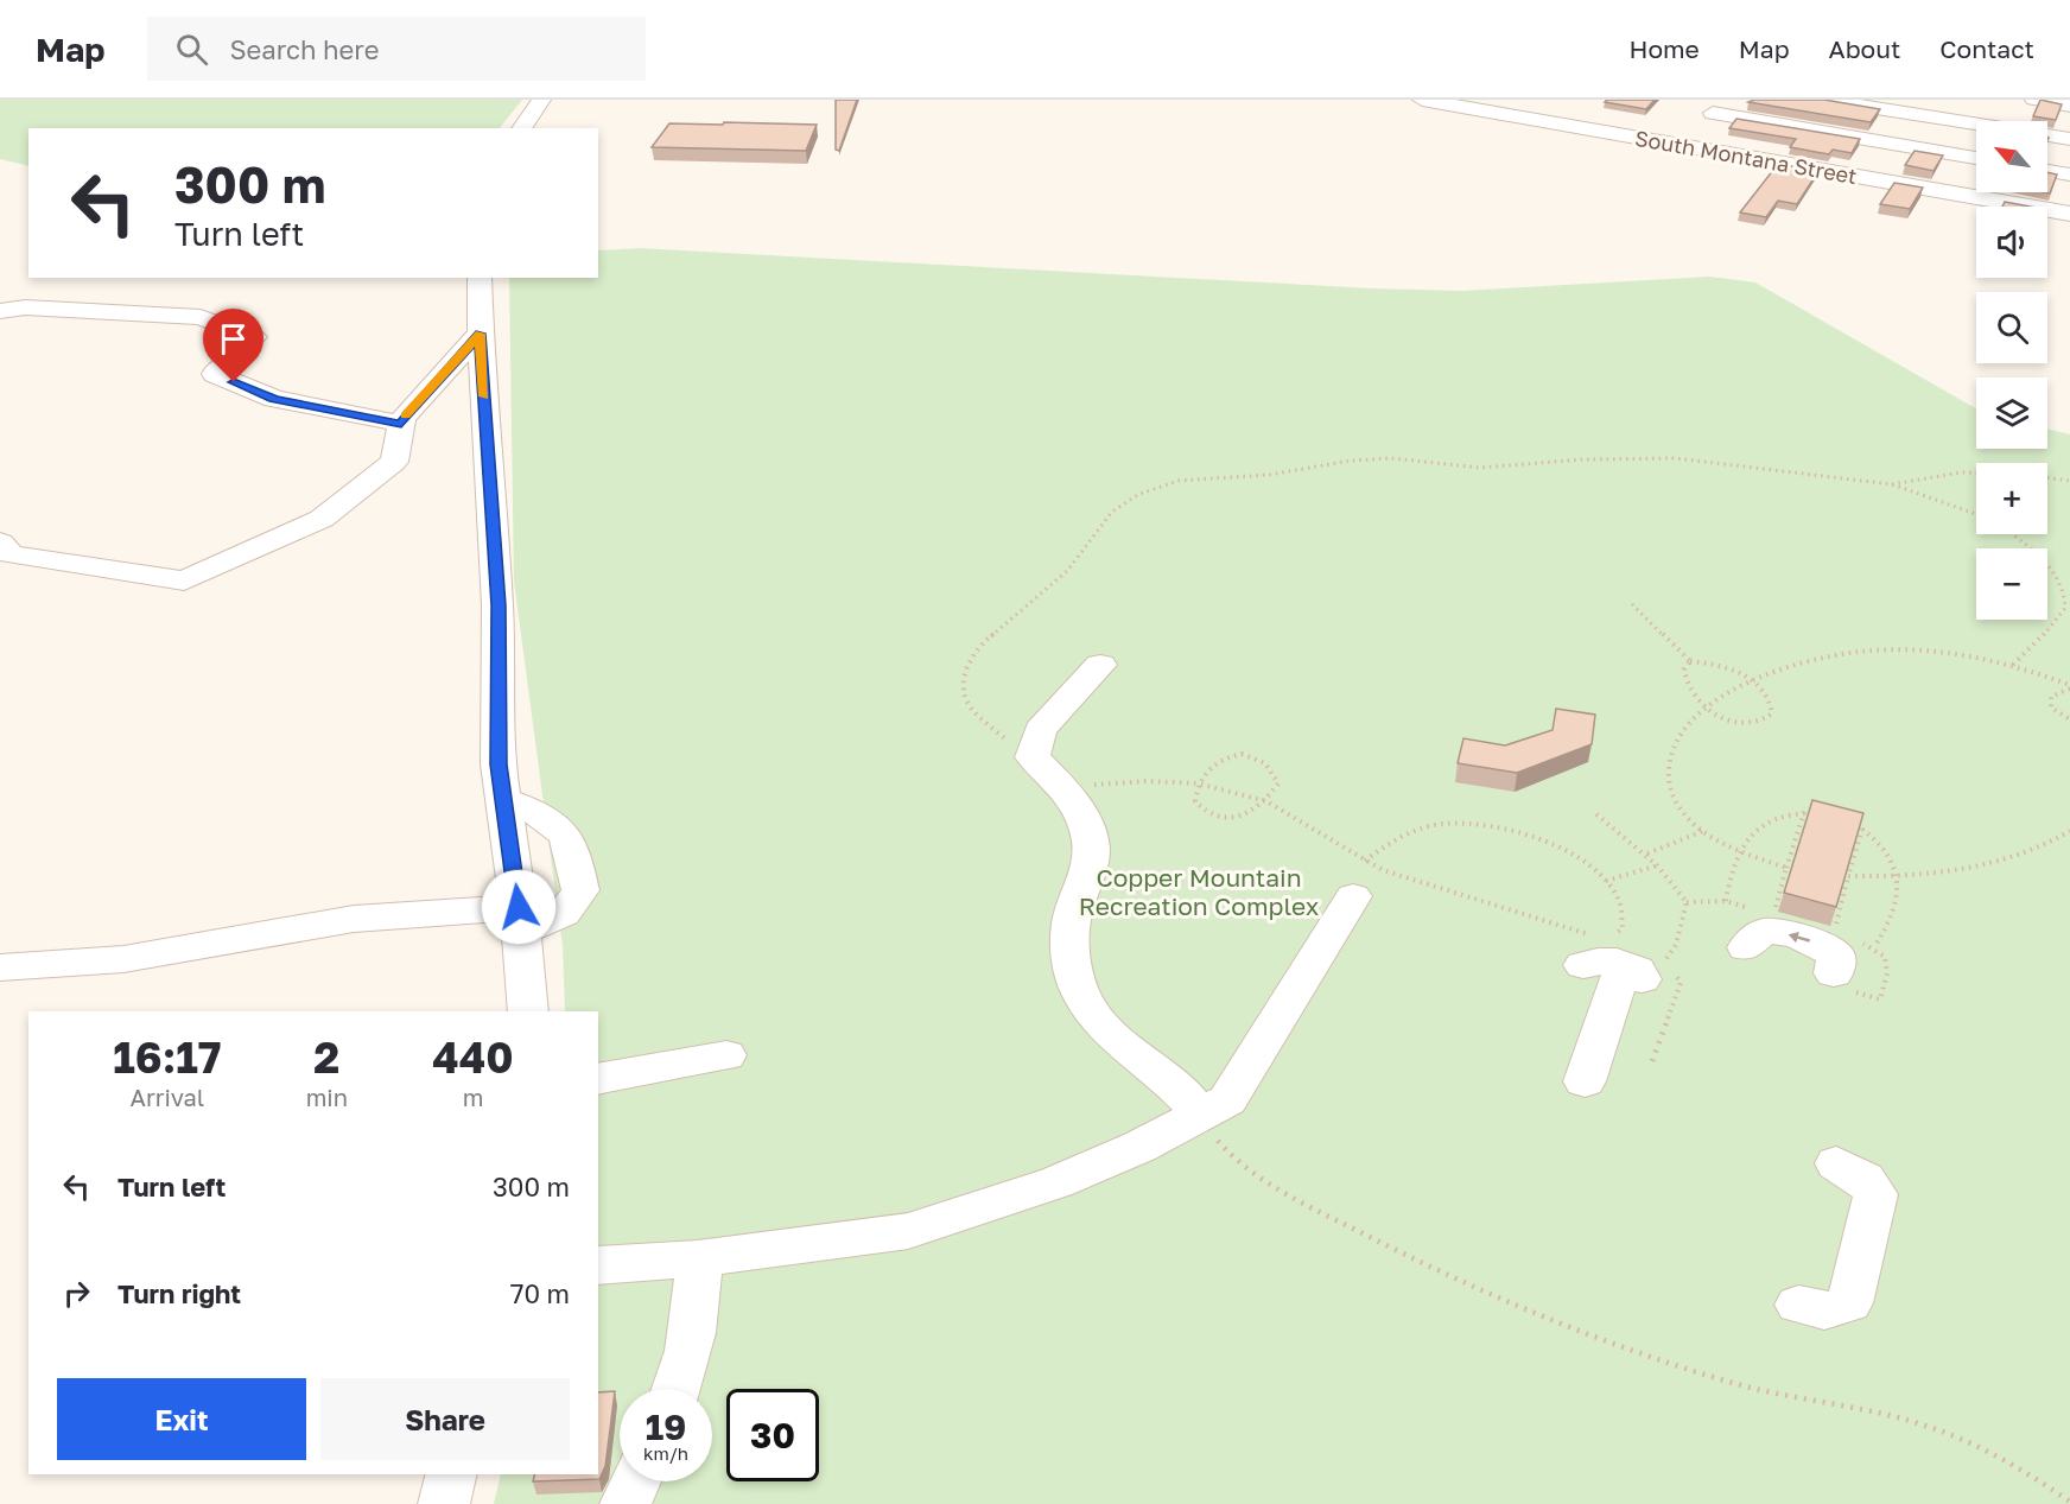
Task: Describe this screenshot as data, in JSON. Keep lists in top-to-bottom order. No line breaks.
{"streets":{"street":["South Montana Street"]},"parks":["Copper Mountain Recreation Complex"],"north":"top left","page":{"header":"Map","search":"Search here","nav":["Home","Map","About","Contact"],"map_buttons":["+","−"],"turn":["300 m","Turn left"],"eta":["16:17","Arrival","2","min","440","m"],"list":[{"name":"Turn left","value":"300 m"},{"name":"Turn right","value":"70 m"}],"buttons":["Exit","Share"],"speed":"19 km/h","limit":"30"}}
